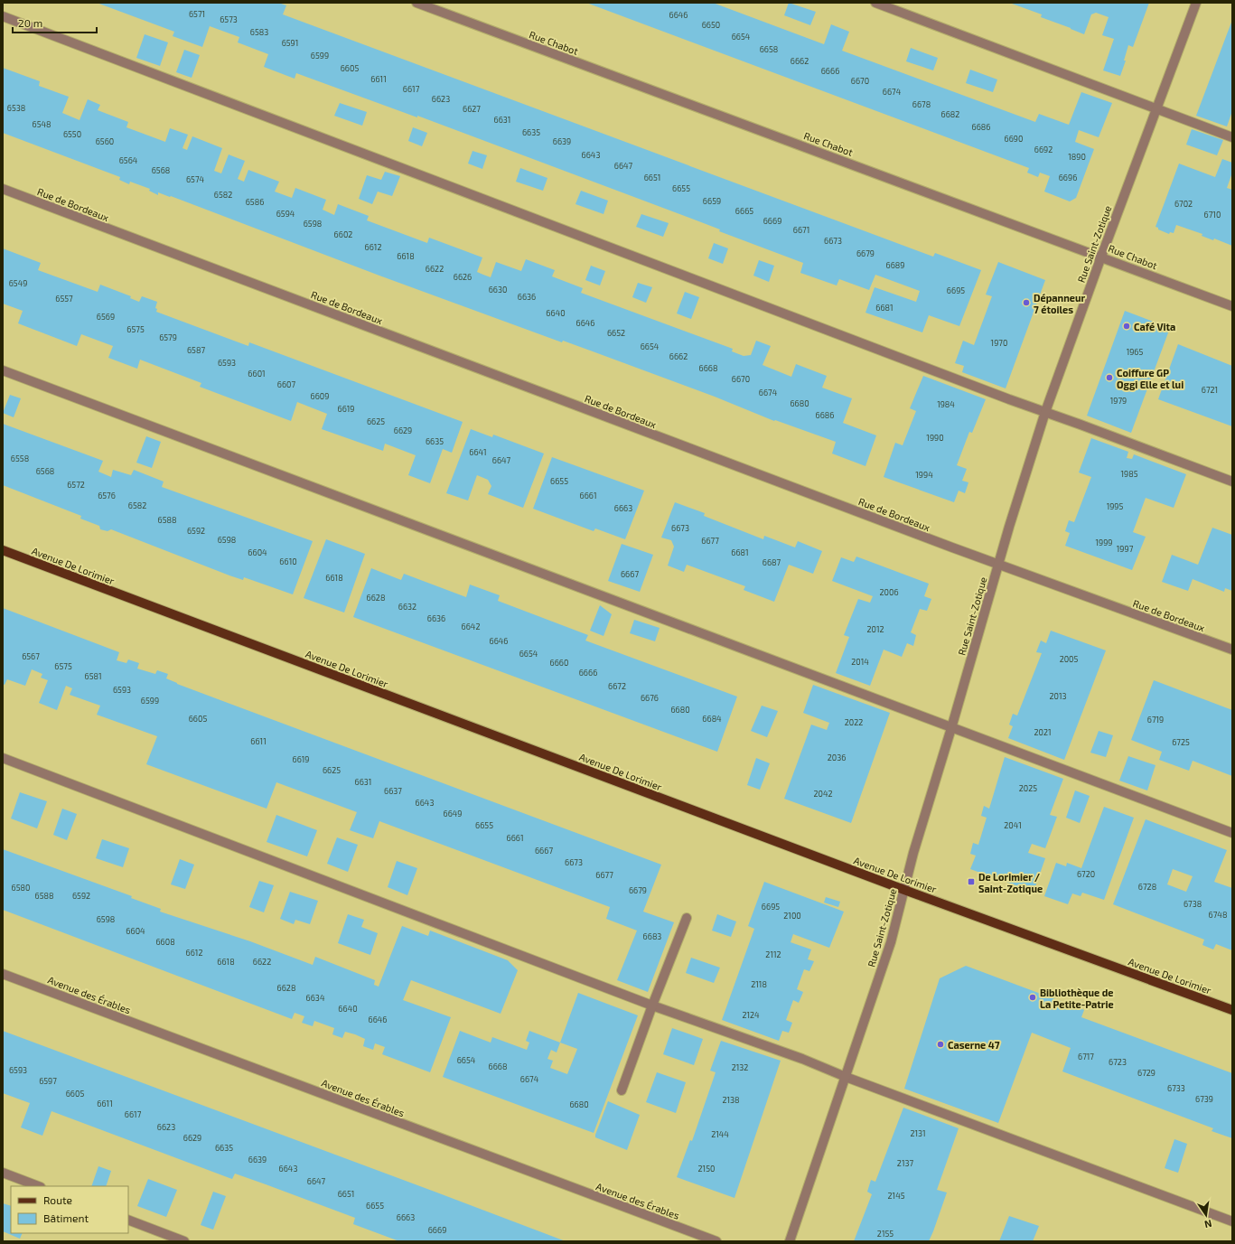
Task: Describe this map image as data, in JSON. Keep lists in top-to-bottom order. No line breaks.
{"streets":{"main road":["Avenue De Lorimier"],"street":["Rue Chabot","Rue de Bordeaux","Rue Saint-Zotique","Avenue des Érables"]},"crossings":[["Rue Chabot","Rue Saint-Zotique"],["Rue de Bordeaux","Rue Saint-Zotique"],["Rue Saint-Zotique","Avenue De Lorimier"]],"places":{"other":["Dépanneur 7 étoiles","Café Vita","Coiffure GP Oggi Elle et lui","Bibliothèque de La Petite-Patrie","Caserne 47"],"transit":["De Lorimier / Saint-Zotique"]},"house_numbers":["6571","6646","6573","6650","6583","6654","6591","6658","6599","6662","6605","6666","6611","6670","6617","6674","6623","6678","6538","6627","6682","6631","6548","6686","6635","6550","6690","6560","6639","6692","6643","1890","6564","6647","6568","6651","6696","6574","6655","6582","6659","6586","6702","6665","6594","6710","6669","6598","6671","6602","6673","6612","6679","6618","6689","6622","6626","6549","6630","6695","6636","6557","6681","6640","6569","6646","6575","6652","6579","1970","6654","6587","1965","6662","6593","6668","6601","6670","6607","6721","6674","6609","1979","6680","1984","6619","6686","6625","6629","1990","6635","6641","6558","6647","6568","1985","1994","6655","6572","6576","6661","6582","1995","6663","6588","6673","6592","6598","6677","1999","1997","6604","6681","6610","6687","6667","6618","2006","6628","6632","6636","6642","2012","6646","6654","6567","2005","2014","6660","6575","6666","6581","6672","6593","2013","6676","6599","6680","6605","6684","6719","2022","2021","6611","6725","2036","6619","6625","6631","2025","6637","2042","6643","6649","6655","2041","6661","6667","6673","6720","6677","6728","6580","6679","6588","6592","6738","6695","6748","2100","6598","6604","6683","6608","6612","2112","6618","6622","2118","6628","6634","6640","2124","6646","6717","6654","6723","6668","2132","6593","6729","6674","6597","6733","6605","6739","2138","6611","6680","6617","6623","2131","2144","6629","6635","6639","2137","6643","2150","6647","6651","2145","6655","6663","6669","2155"],"legend":["Route","Bâtiment"],"scale_bar":"20 m","north":"bottom"}
